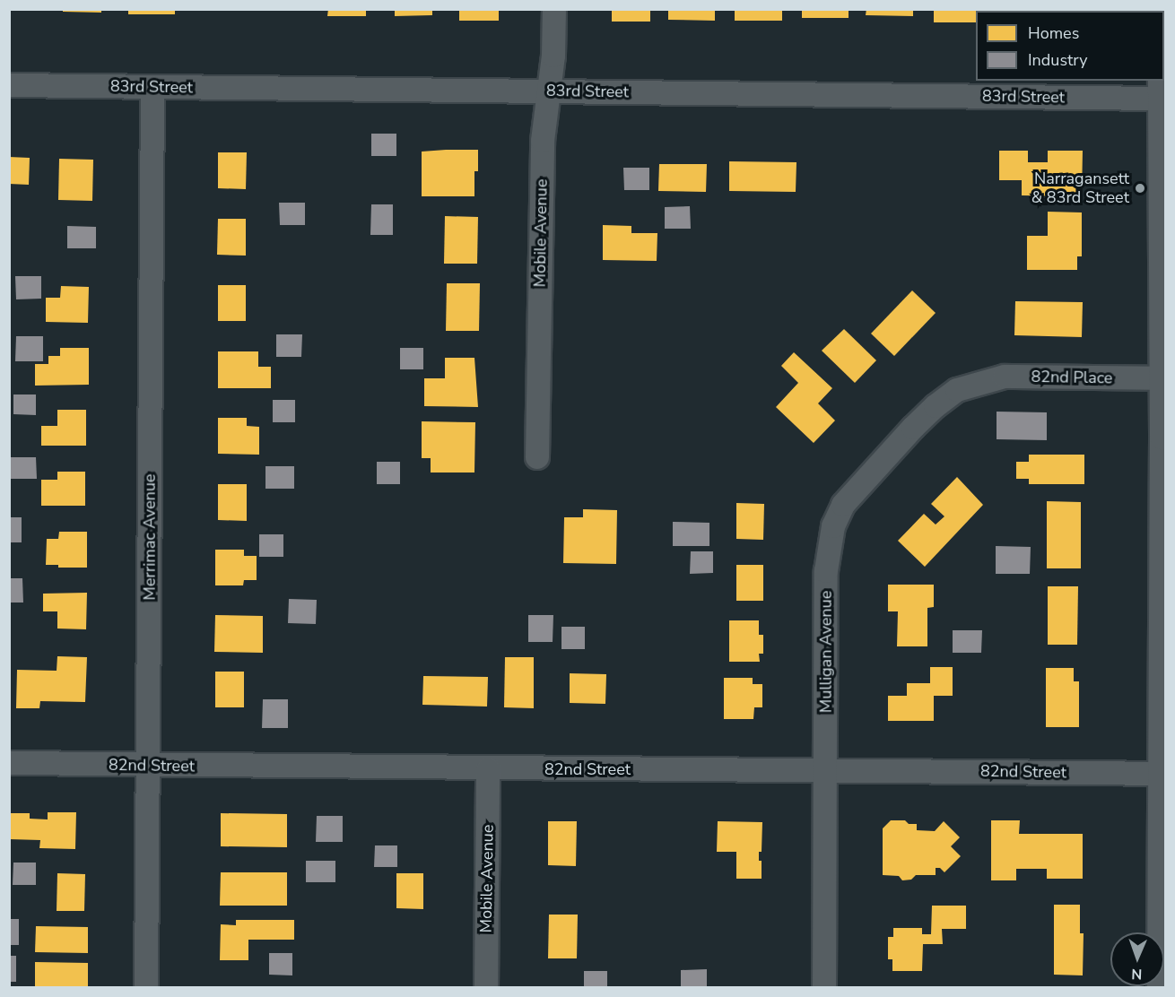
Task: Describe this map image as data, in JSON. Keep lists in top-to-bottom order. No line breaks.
{"streets":{"street":["83rd Street","Mobile Avenue","82nd Place","Merrimac Avenue","Mulligan Avenue","82nd Street"]},"crossings":[["83rd Street","Mobile Avenue"],["83rd Street","Merrimac Avenue"],["Mobile Avenue","82nd Street"],["82nd Place","Mulligan Avenue"],["Merrimac Avenue","82nd Street"],["Mulligan Avenue","82nd Street"]],"places":["Narragansett & 83rd Street"],"legend":["Homes","Industry"],"north":"bottom"}
